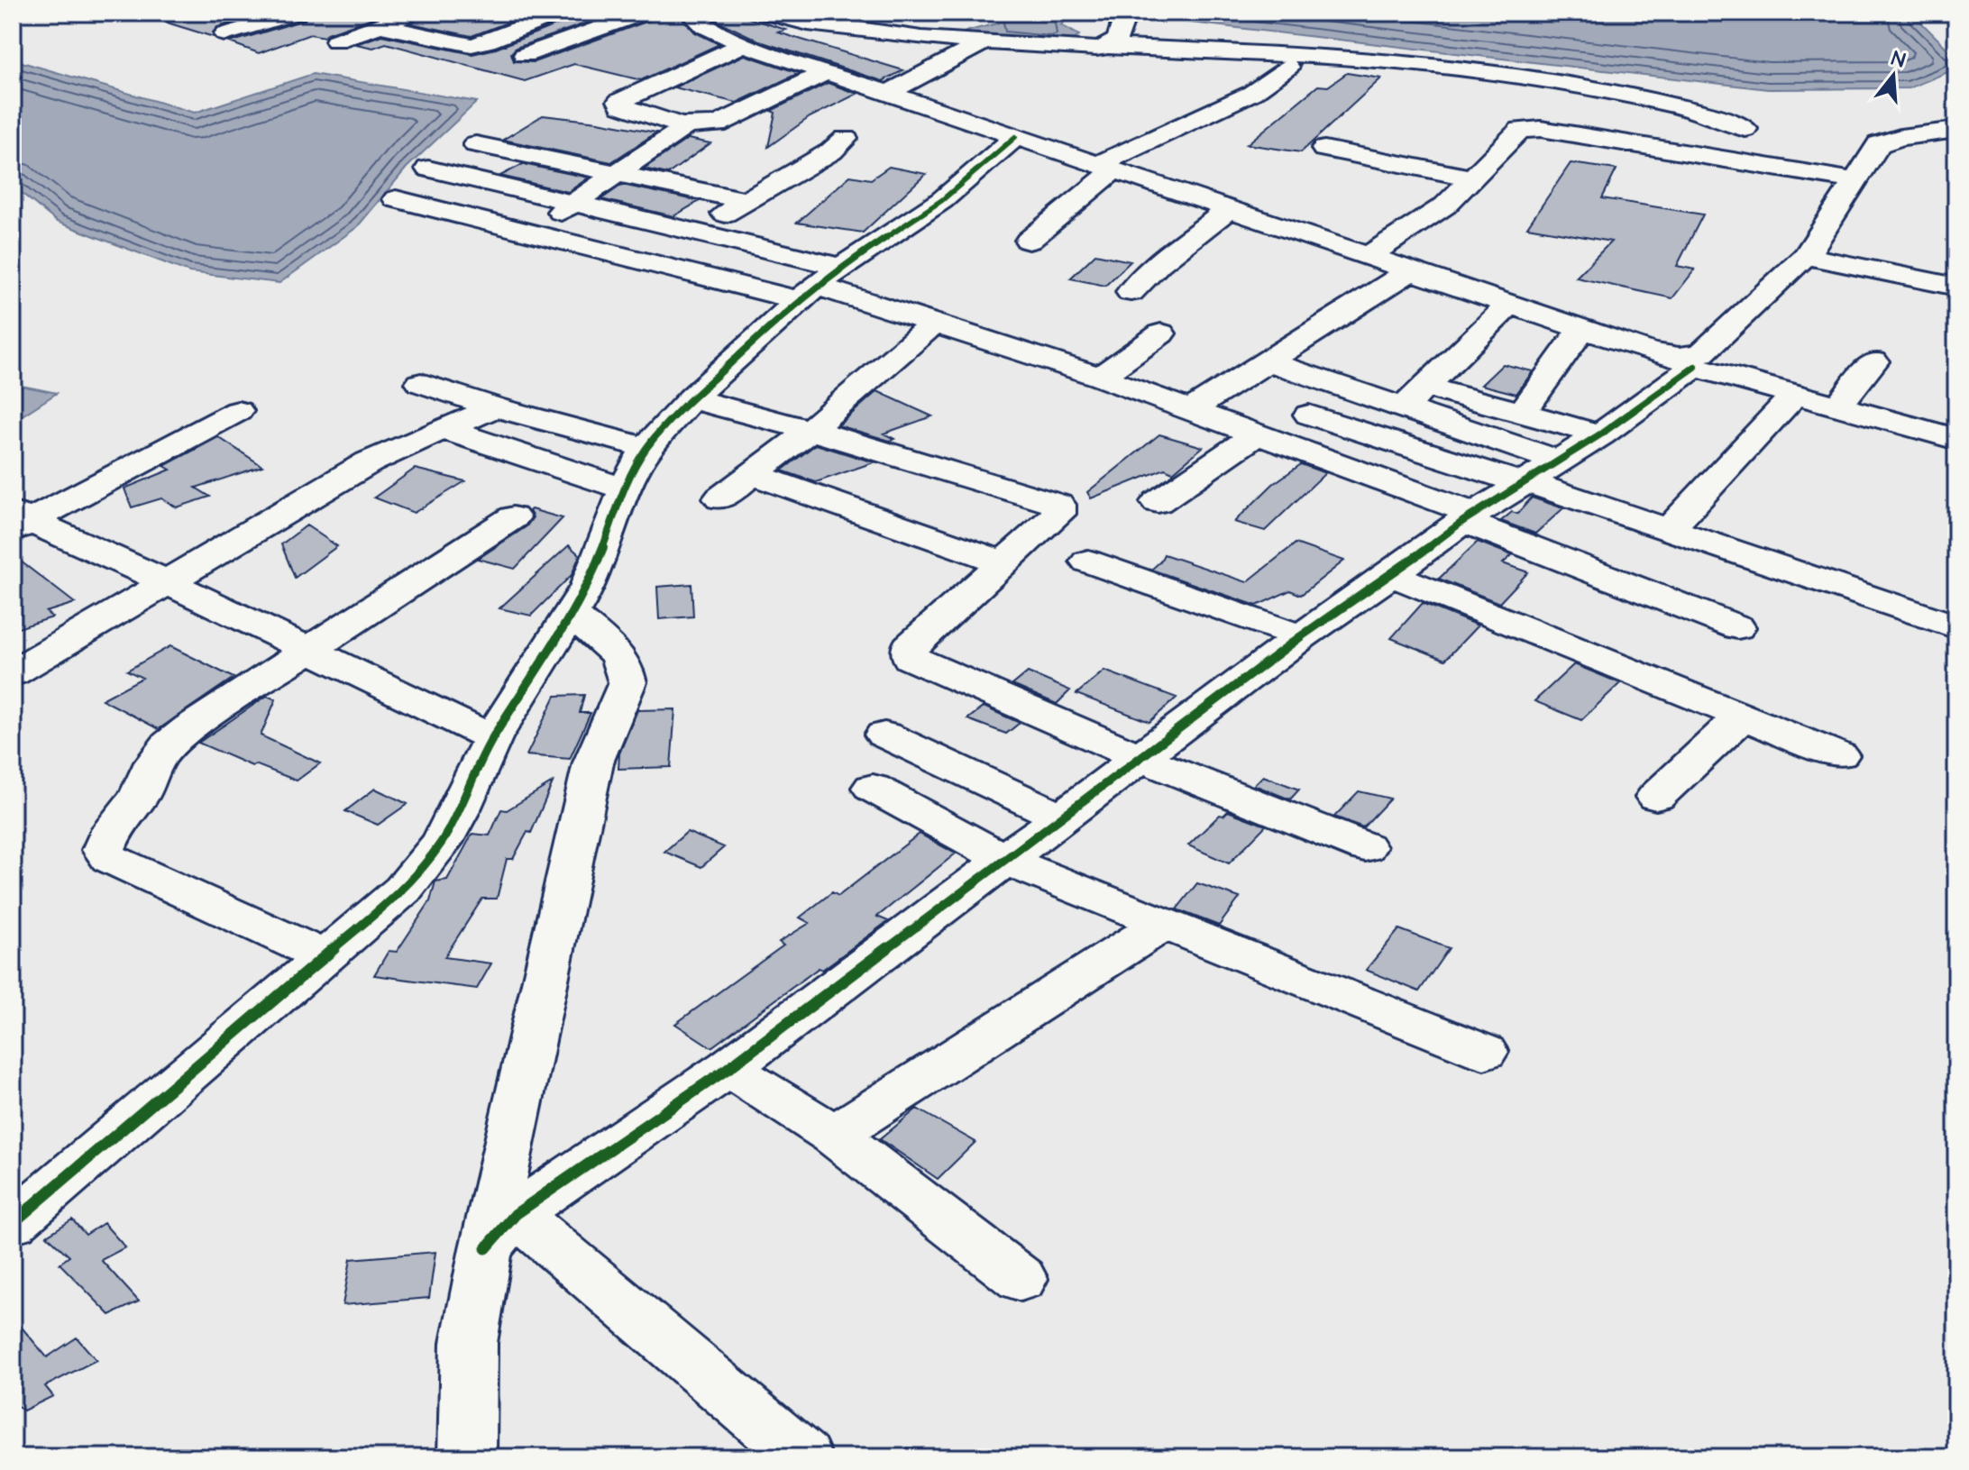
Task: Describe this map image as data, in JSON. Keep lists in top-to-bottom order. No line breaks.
{"north":"top"}
